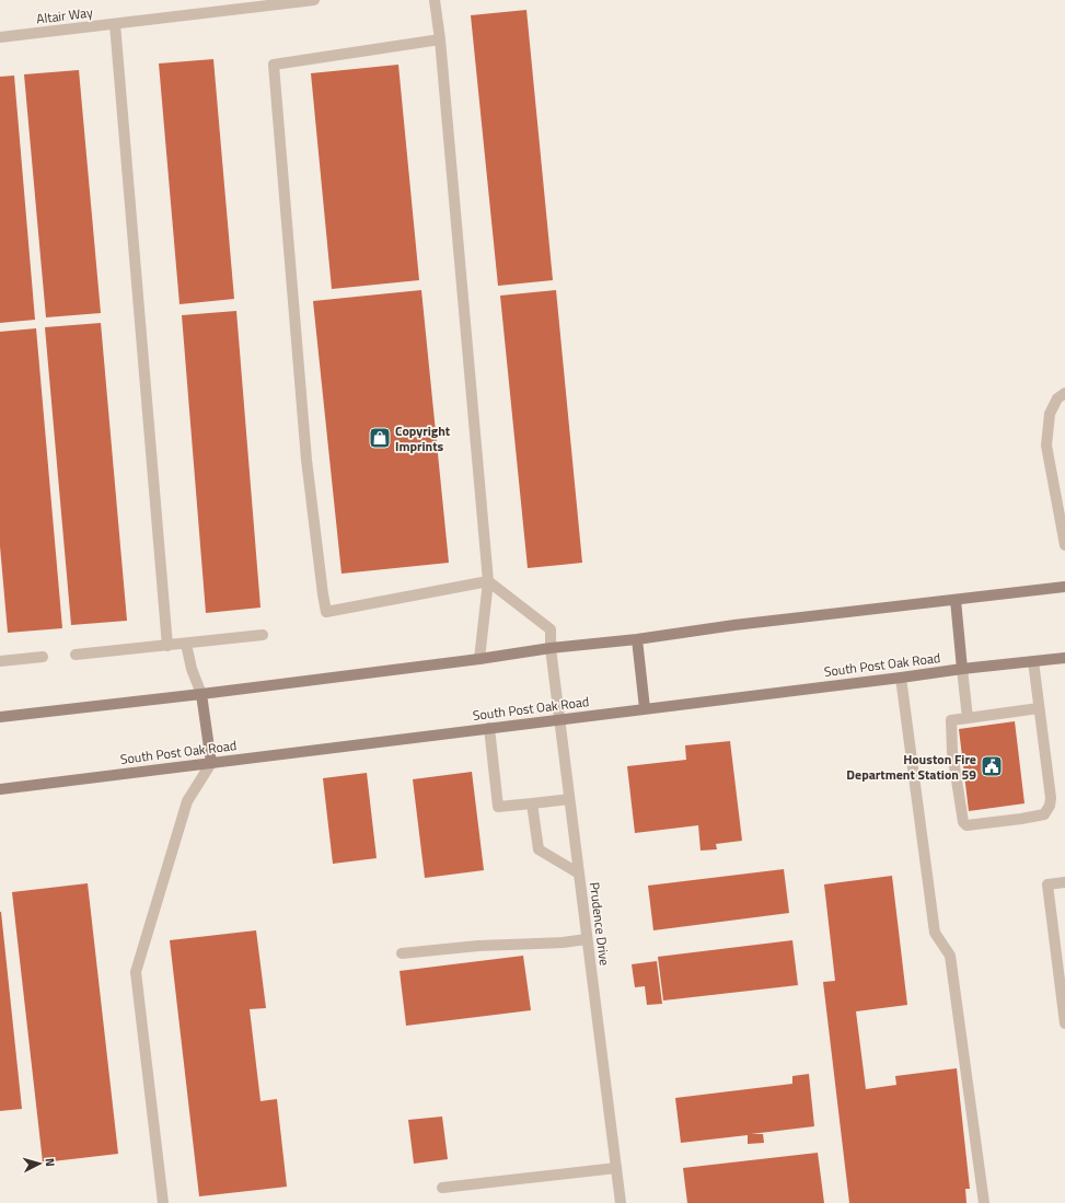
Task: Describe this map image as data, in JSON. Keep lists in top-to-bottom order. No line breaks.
{"streets":{"main road":["South Post Oak Road"],"street":["Altair Way","Prudence Drive"]},"crossings":[["South Post Oak Road","Prudence Drive"]],"places":{"shop":["Copyright Imprints"],"public building":["Houston Fire Department Station 59"]},"north":"right"}
